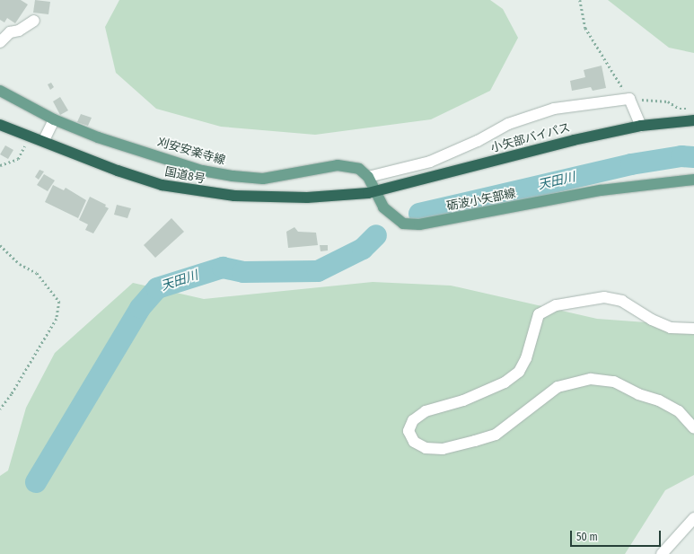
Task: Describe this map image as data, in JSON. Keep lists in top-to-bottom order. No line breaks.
{"streets":{"highway":["小矢部バイパス","国道8号"],"main road":["刈安安楽寺線","砺波小矢部線"]},"crossings":[["小矢部バイパス","国道8号"],["小矢部バイパス","砺波小矢部線"],["国道8号","砺波小矢部線"]],"water":["天田川"],"scale_bar":"50 m"}
